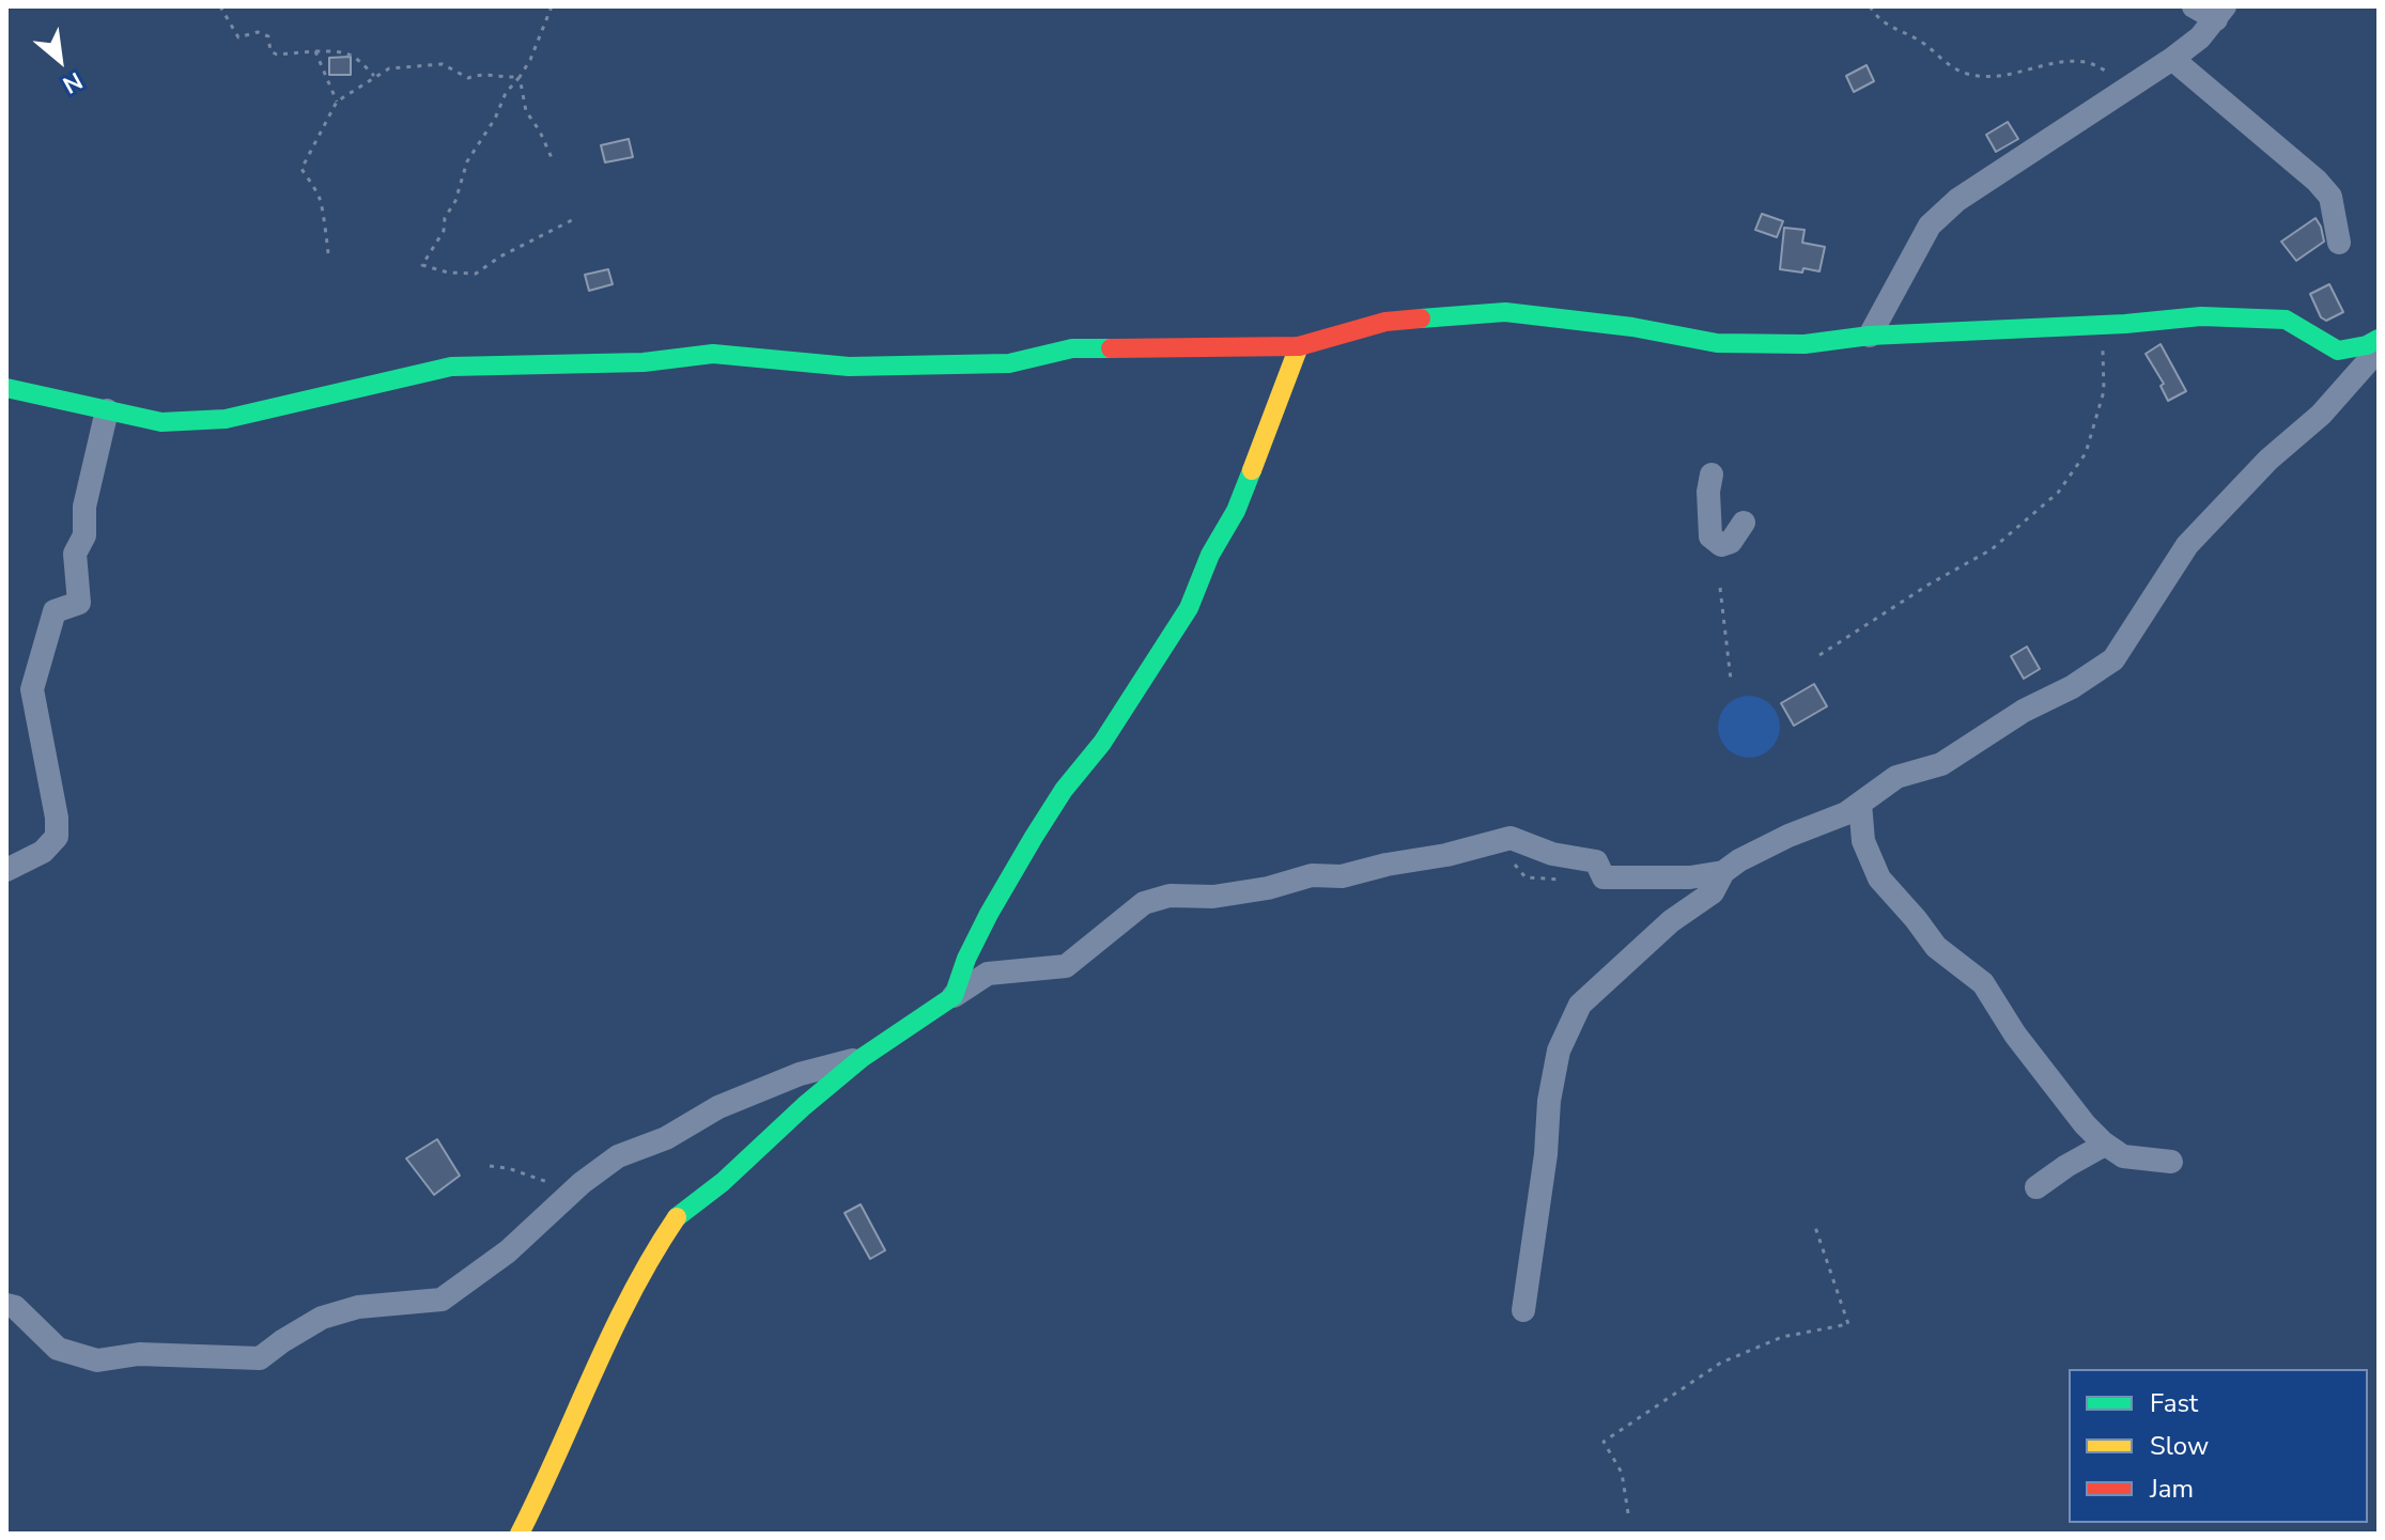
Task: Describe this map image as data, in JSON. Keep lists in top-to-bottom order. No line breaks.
{"legend":["Fast","Slow","Jam"],"north":"bottom right"}
